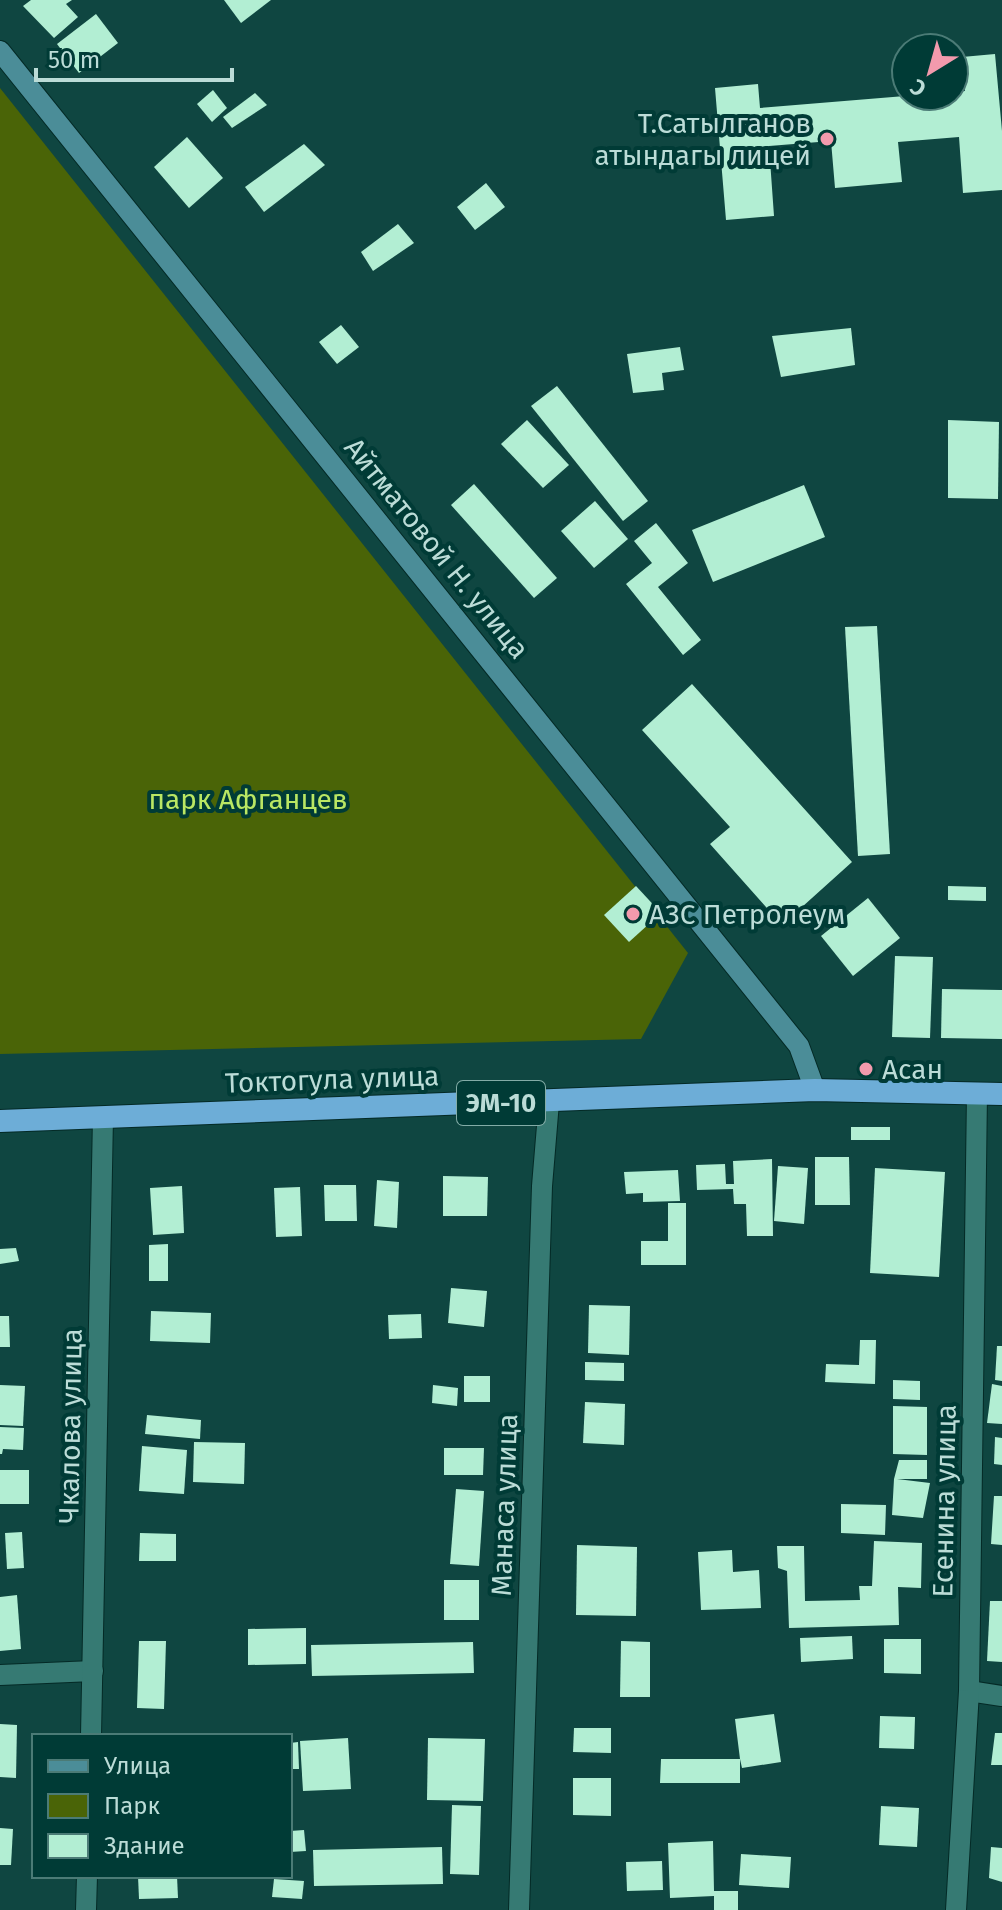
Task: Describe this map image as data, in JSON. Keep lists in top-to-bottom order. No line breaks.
{"streets":{"highway":["Токтогула улица","ЭМ-10"],"main road":["Айтматовой Н. улица"],"street":["Чкалова улица","Есенина улица","Манаса улица"]},"crossings":[["Айтматовой Н. улица","Токтогула улица"],["Токтогула улица","Чкалова улица"],["Токтогула улица","Есенина улица"],["Токтогула улица","Манаса улица"]],"parks":["парк Афганцев"],"places":["Т.Сатылганов атындагы лицей","АЗС Петролеум","Асан"],"legend":["Улица","Парк","Здание"],"scale_bar":"50 m","north":"bottom left"}
